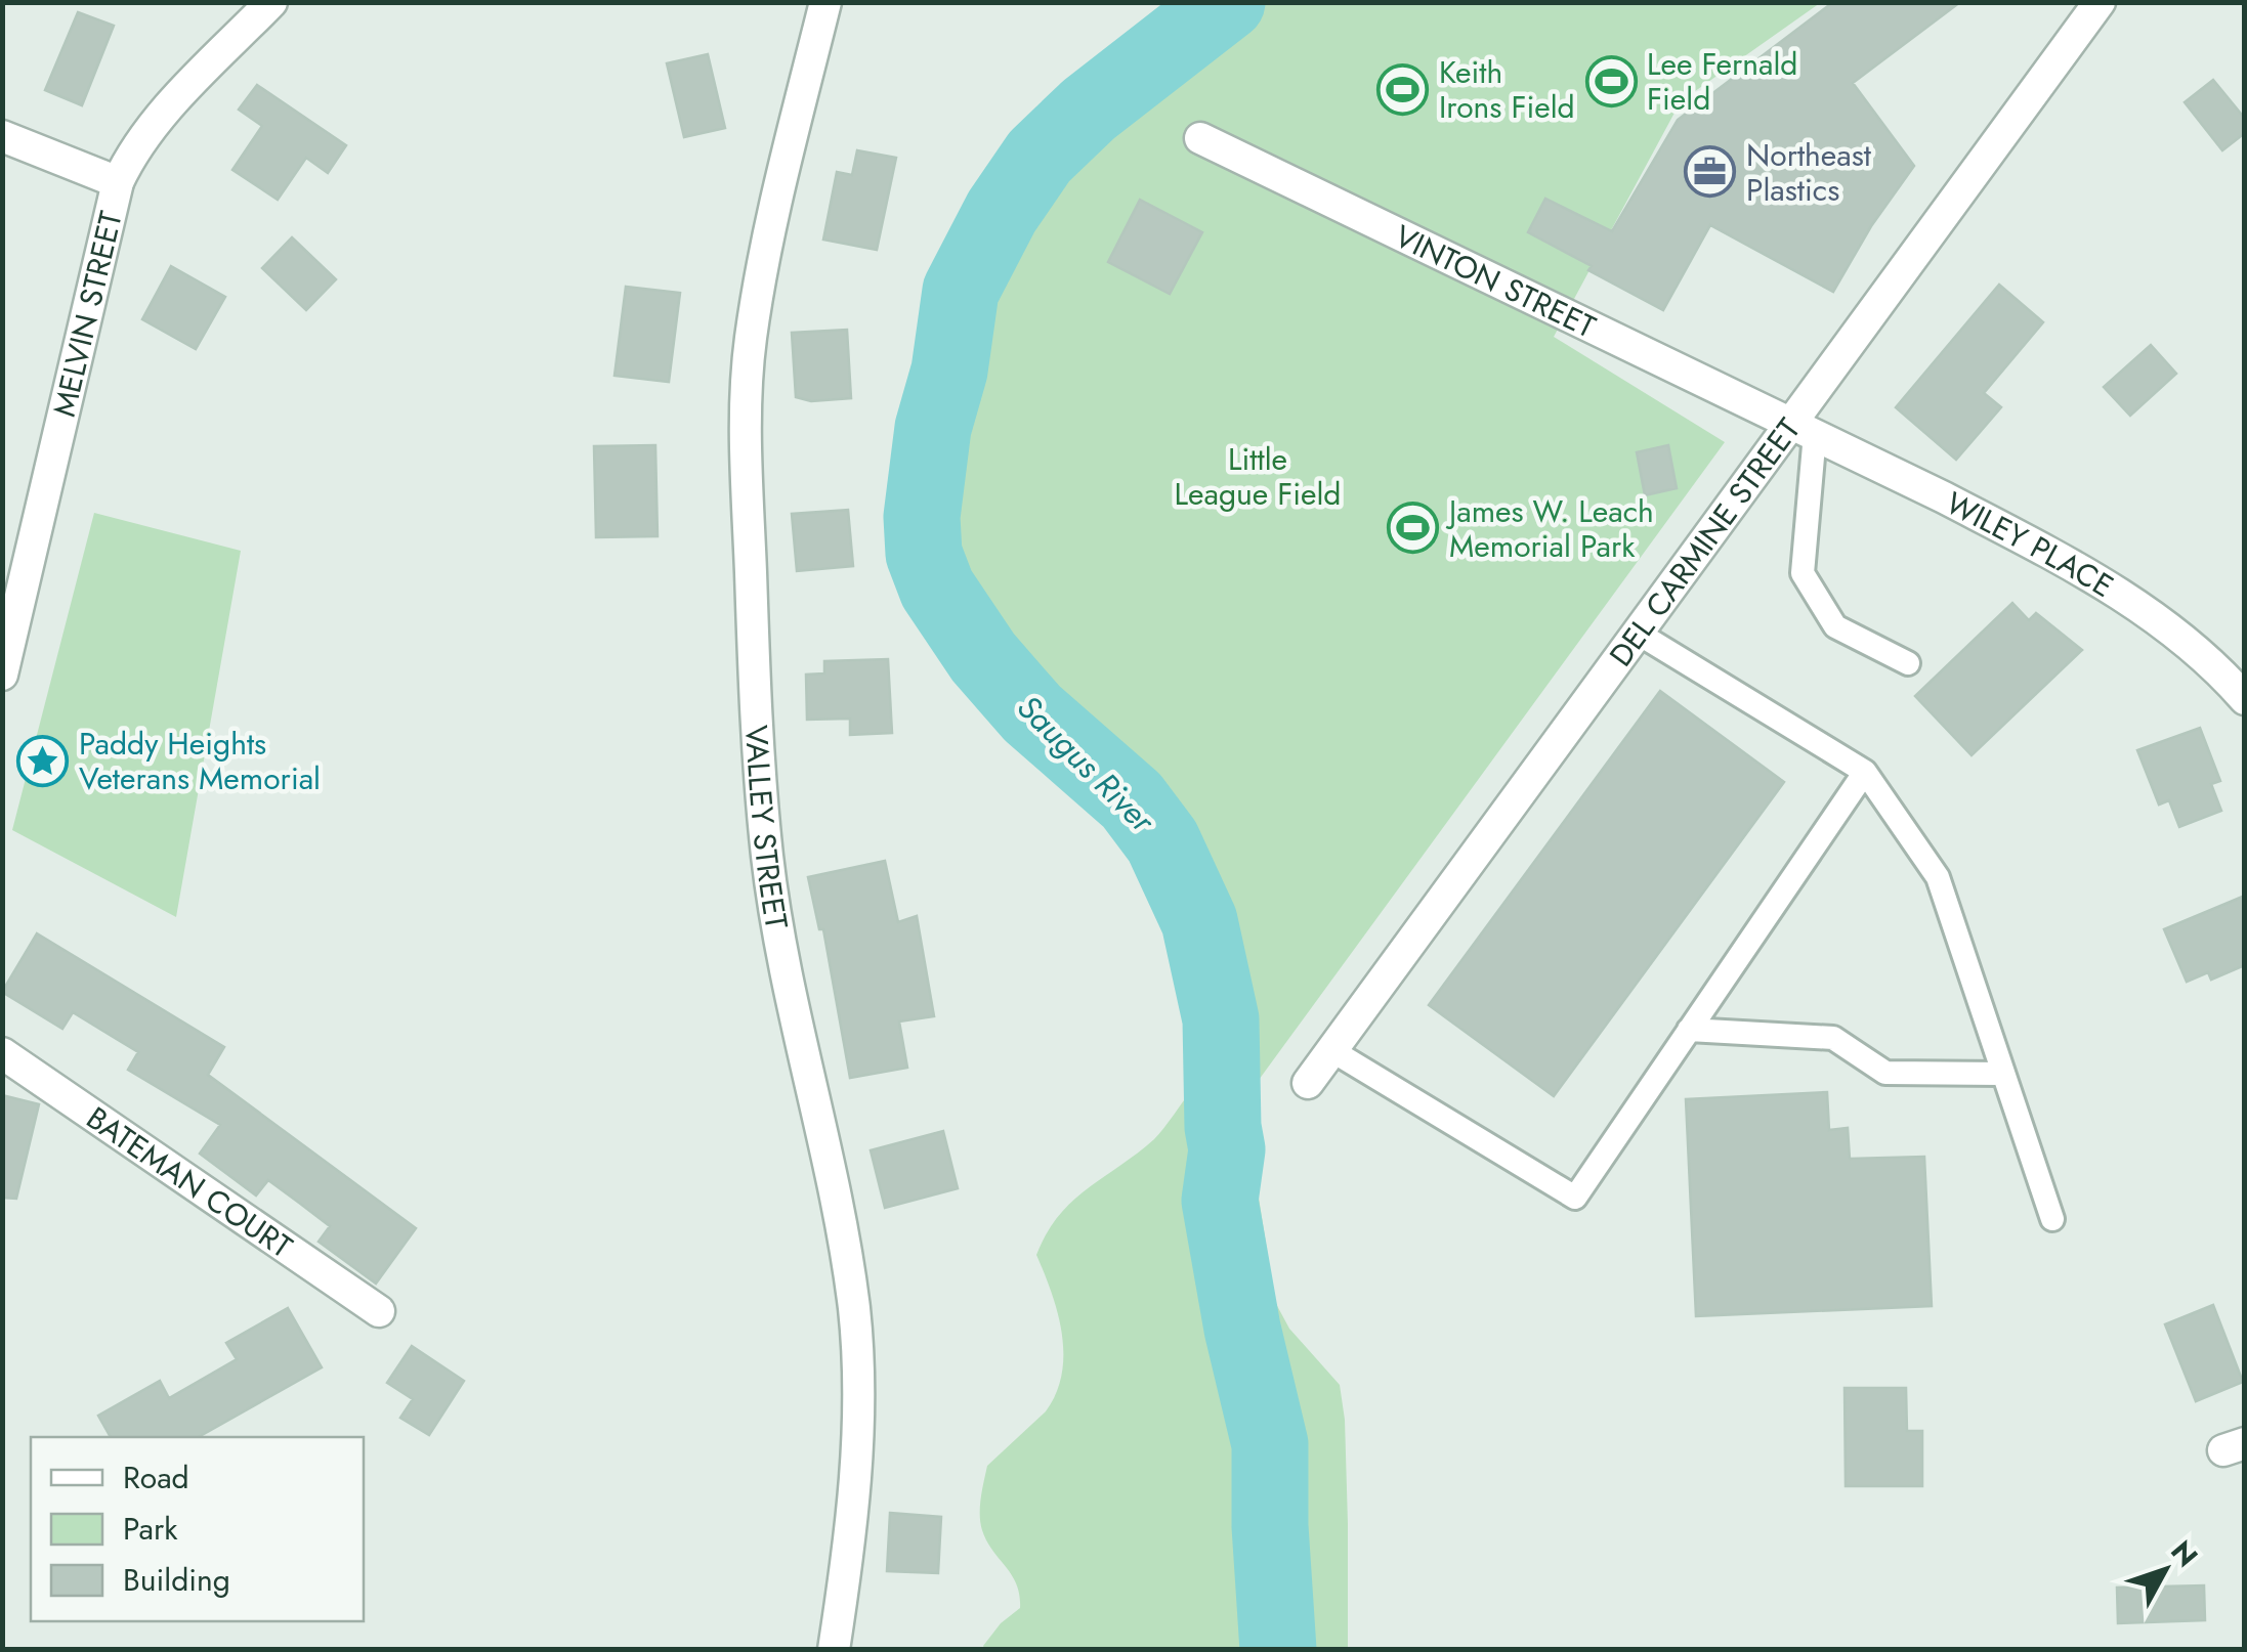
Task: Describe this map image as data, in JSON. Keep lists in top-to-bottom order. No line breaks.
{"streets":{"street":["VINTON STREET","MELVIN STREET","DEL CARMINE STREET","WILEY PLACE","VALLEY STREET","BATEMAN COURT"]},"crossings":[["VINTON STREET","DEL CARMINE STREET"],["VINTON STREET","WILEY PLACE"],["DEL CARMINE STREET","WILEY PLACE"]],"water":["Saugus River"],"parks":["Little League Field"],"places":{"sports":["Lee Fernald Field","Keith Irons Field","James W. Leach Memorial Park"],"office":["Northeast Plastics"],"place":["Paddy Heights Veterans Memorial"]},"legend":["Road","Park","Building"],"north":"top right"}
